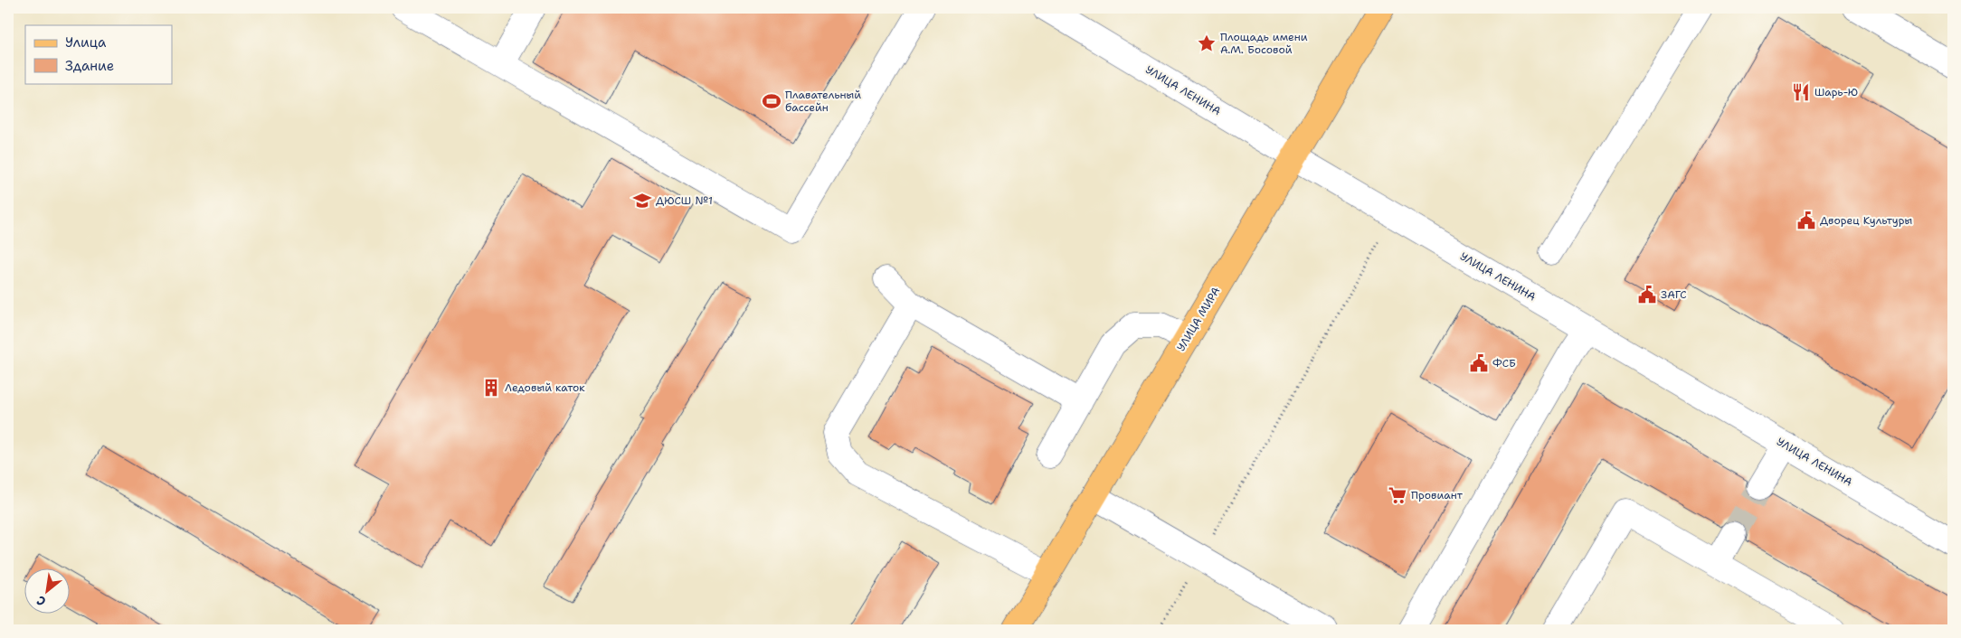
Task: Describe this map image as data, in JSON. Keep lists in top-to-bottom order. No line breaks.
{"streets":{"main road":["УЛИЦА МИРА"],"street":["УЛИЦА ЛЕНИНА"]},"crossings":[["УЛИЦА ЛЕНИНА","УЛИЦА МИРА"]],"places":{"place":["Площадь имени А.М. Босовой"],"restaurant":["Шарь-Ю"],"sports":["Плавательный бассейн"],"school or university":["ДЮСШ №1"],"public building":["Дворец Культуры","ЗАГС","ФСБ"],"building":["Ледовый каток"],"supermarket":["Провиант"]},"legend":["Улица","Здание"],"north":"bottom left"}
